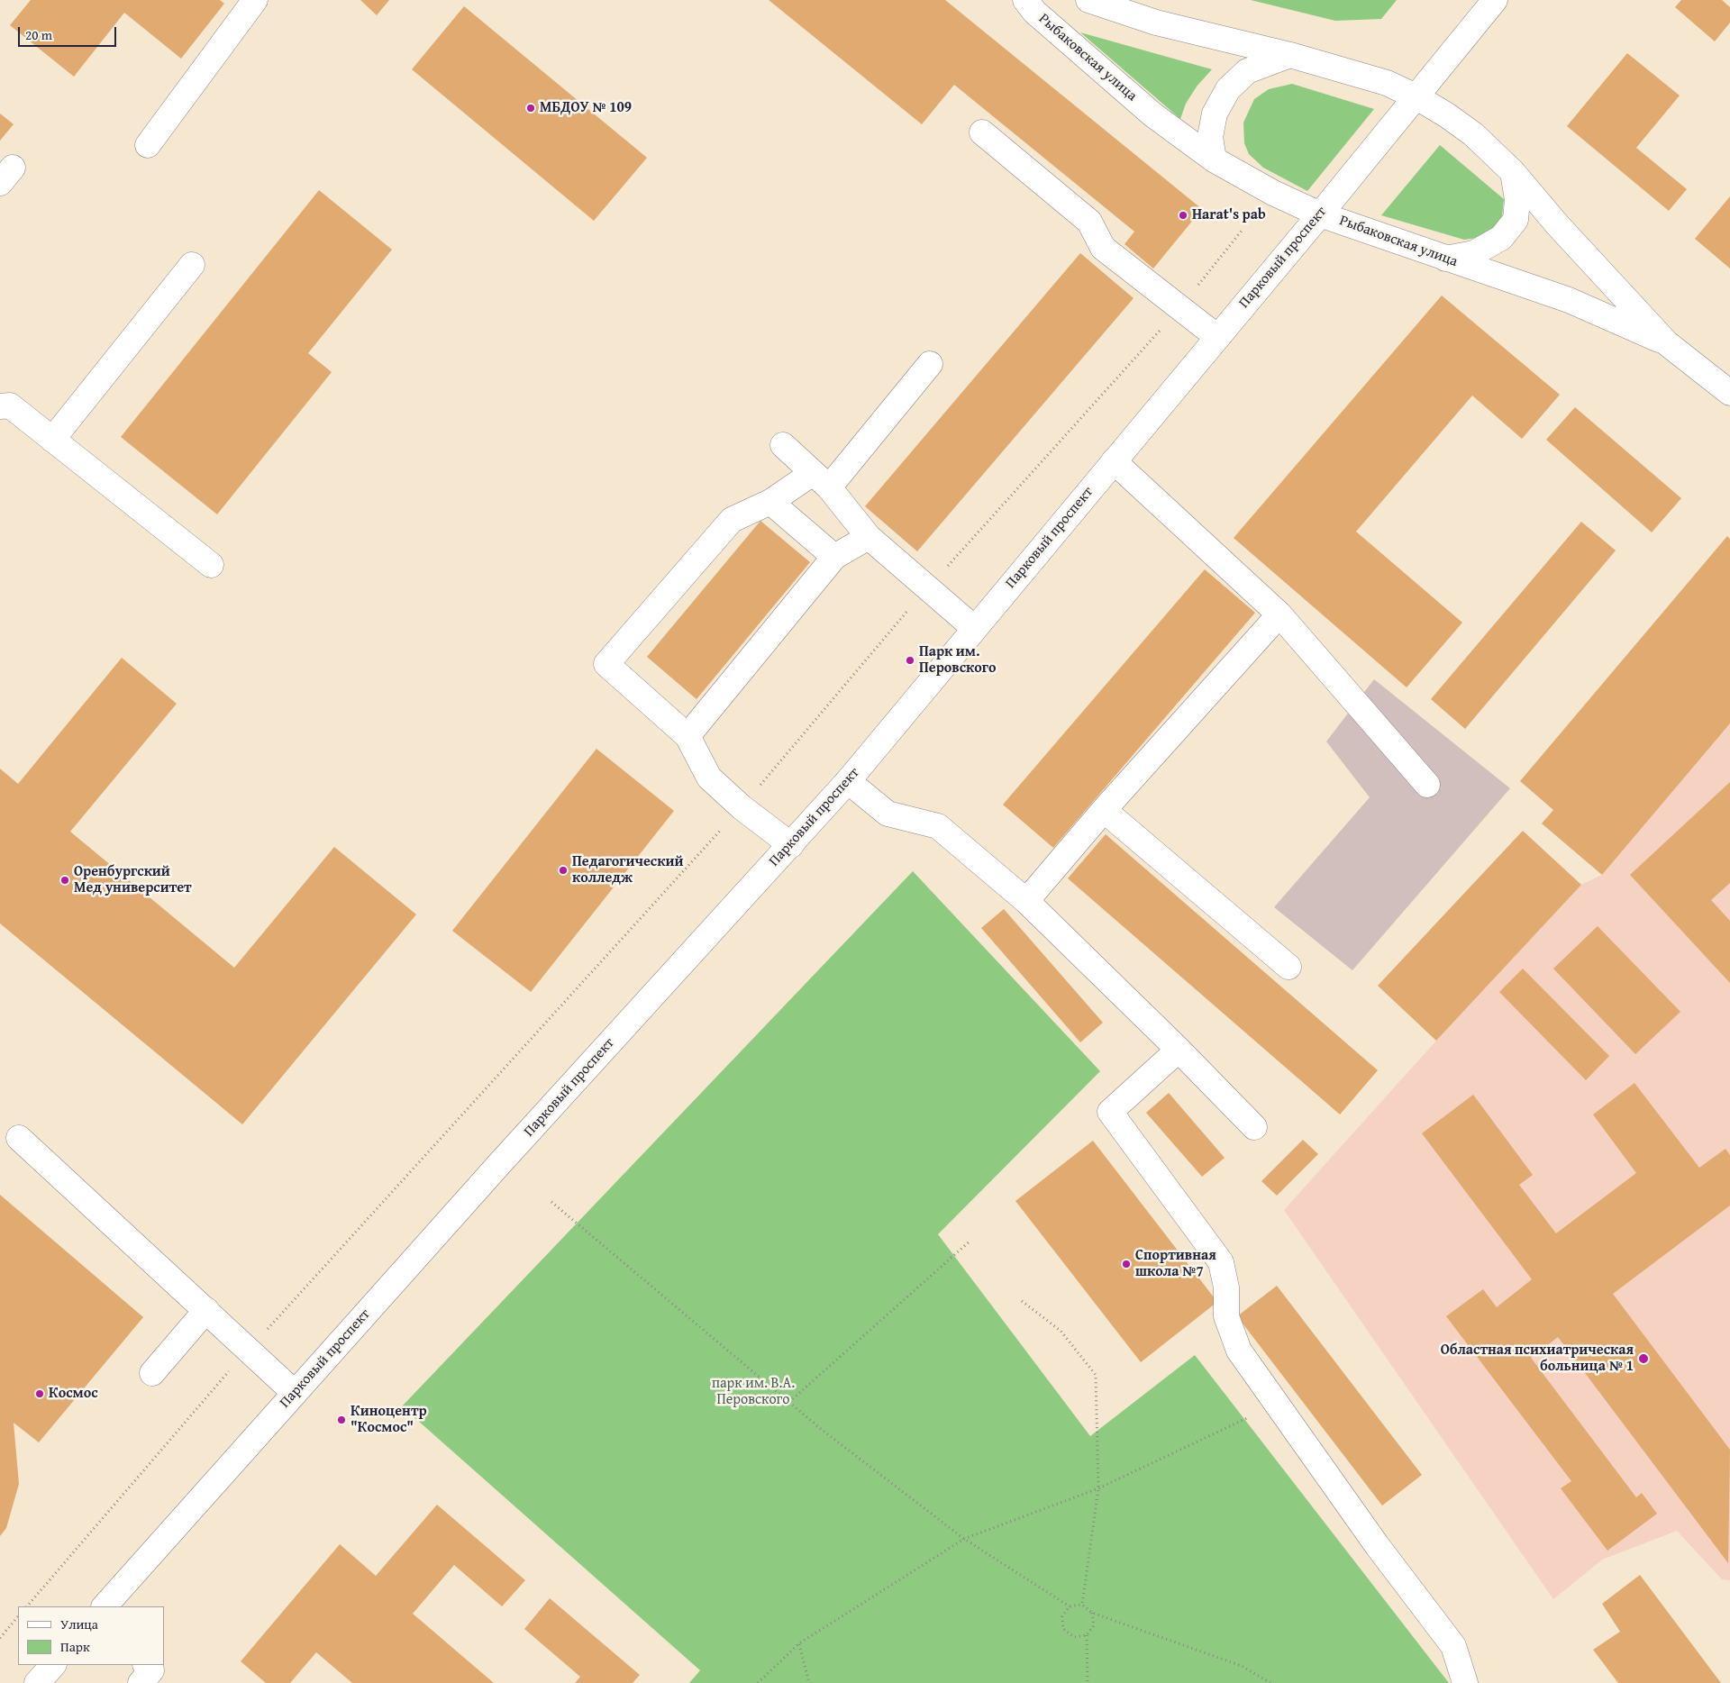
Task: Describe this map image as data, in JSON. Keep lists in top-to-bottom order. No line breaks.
{"streets":{"main road":["Рыбаковская улица","Парковый проспект"]},"crossings":[["Рыбаковская улица","Парковый проспект"]],"parks":["парк им. В.А. Перовского"],"places":["МБДОУ № 109","Harat's pab","Парк им. Перовского","Педагогический колледж","Оренбургский Мед университет","Спортивная школа №7","Областная психиатрическая больница № 1","Космос","Киноцентр \"Космос\""],"legend":["Улица","Парк"],"scale_bar":"20 m"}
